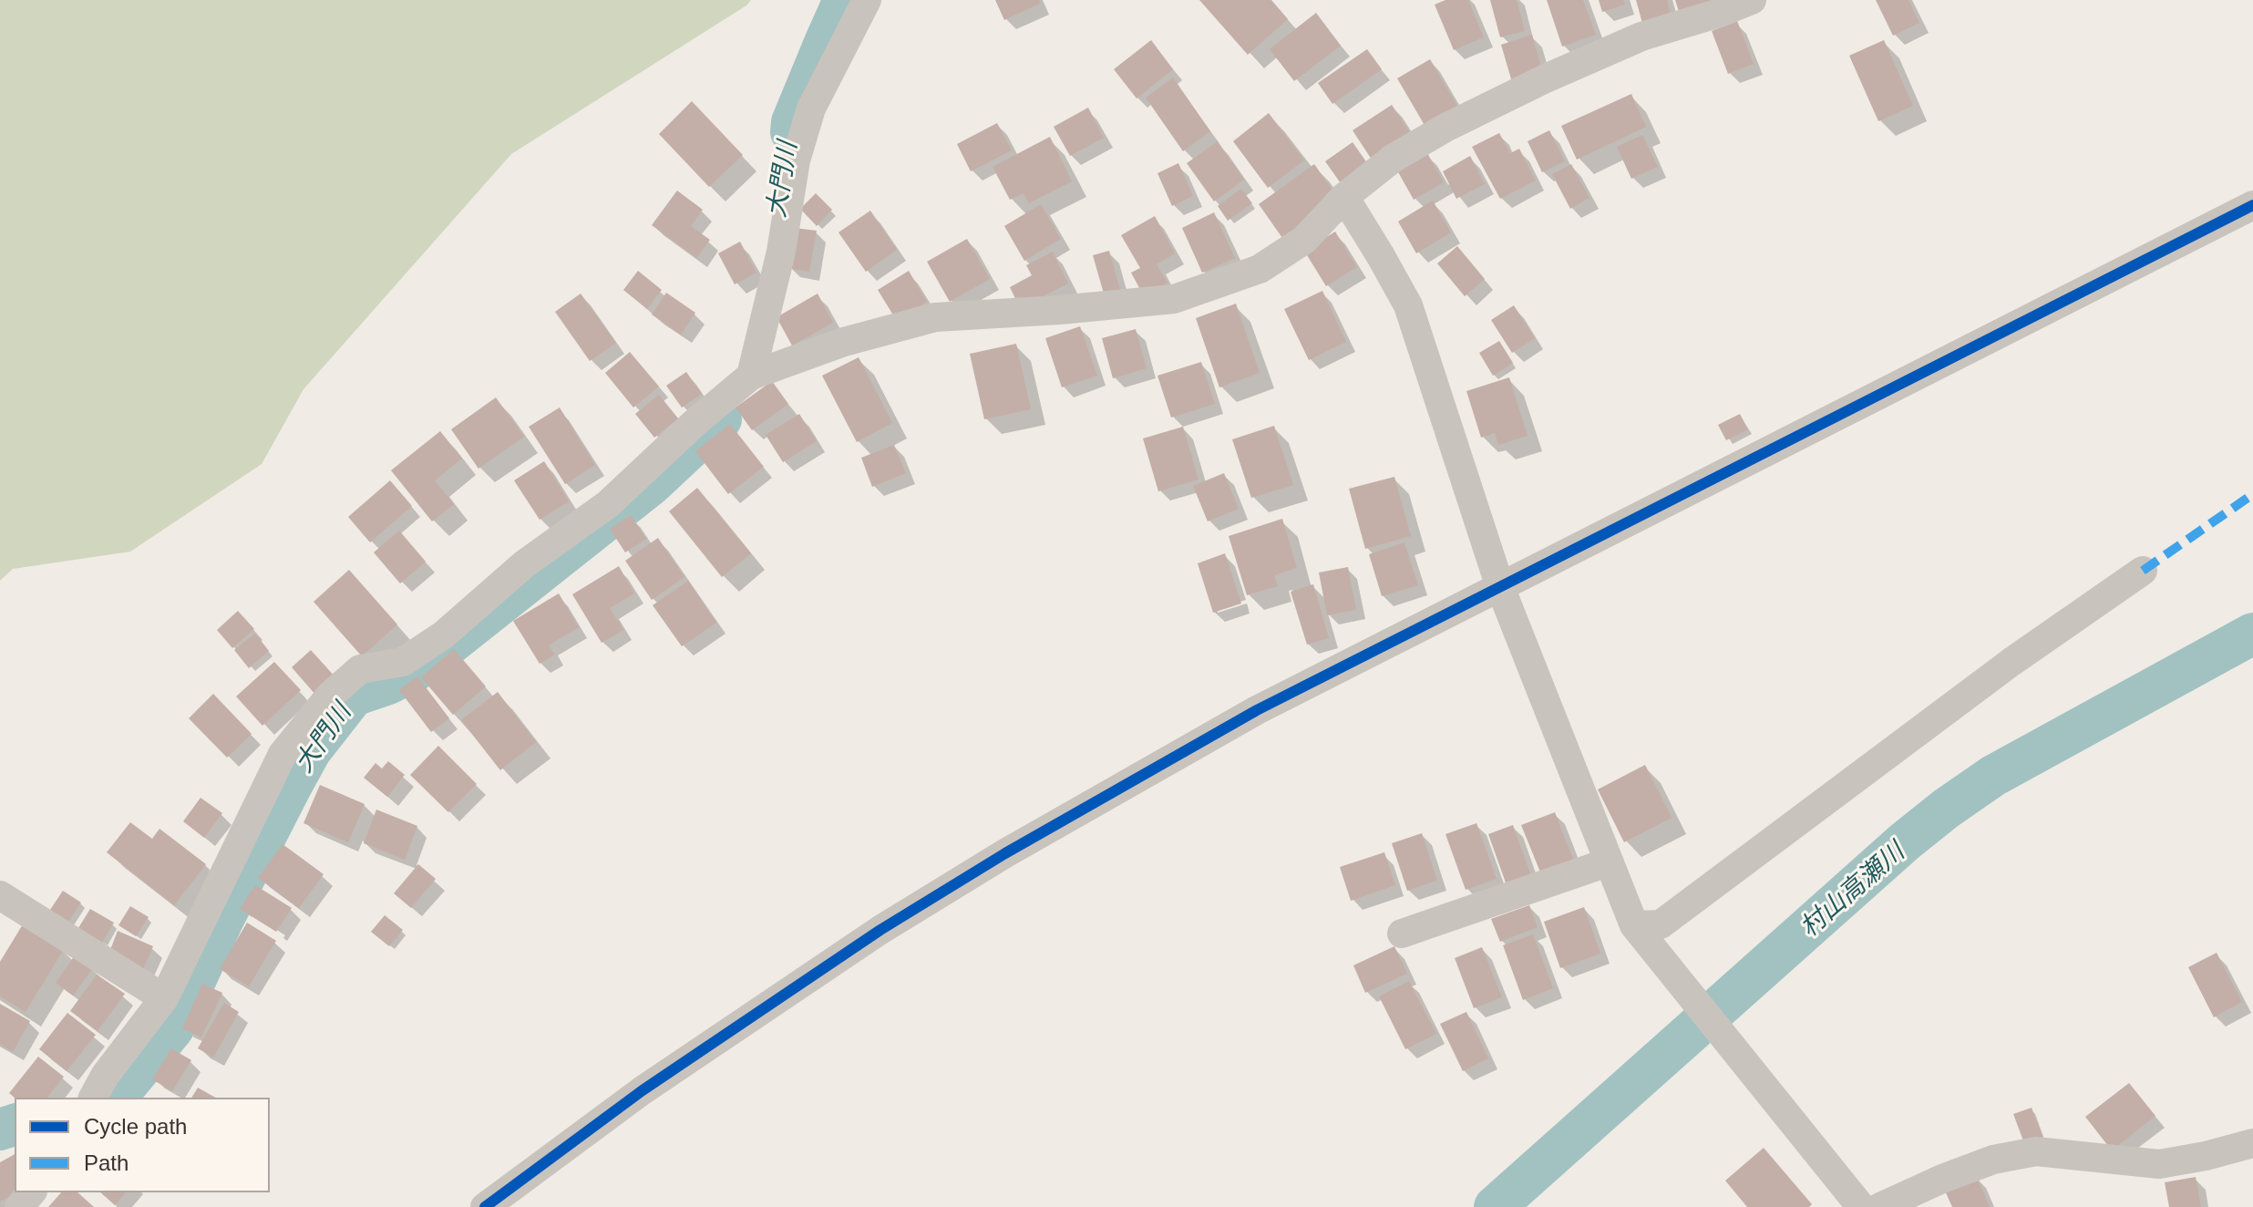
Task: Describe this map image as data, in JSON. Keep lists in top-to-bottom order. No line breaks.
{"water":["大門川","村山高瀬川"],"legend":["Cycle path","Path"]}
